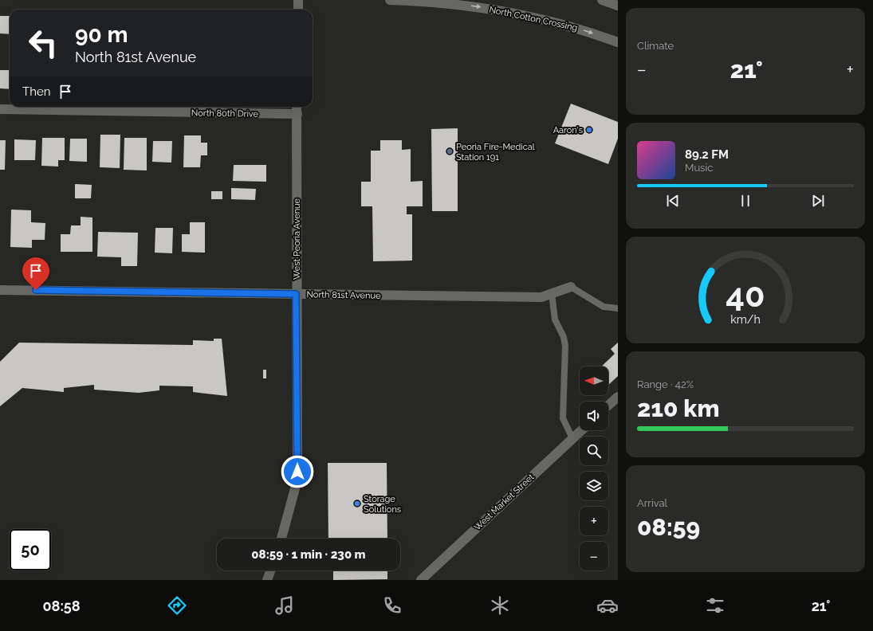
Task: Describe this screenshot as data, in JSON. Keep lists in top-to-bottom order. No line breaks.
{"streets":{"street":["North Cotton Crossing","North 80th Drive","West Peoria Avenue","North 81st Avenue","West Market Street"]},"crossings":[["North 80th Drive","West Peoria Avenue"],["West Peoria Avenue","North 81st Avenue"]],"one_way":["North Cotton Crossing"],"places":["Aaron's","Peoria Fire-Medical Station 191","Storage Solutions"],"north":"left","page":{"tile":["Climate",["Range · 42%","210 km"],["Arrival","08:59"]],"turn":["90 m","North 81st Avenue"],"heat":["−","21°","+"],"then":"Then","song":["89.2 FM","Music"],"map_buttons":["+","−"],"limit":"50","trip":"08:59 · 1 min · 230 m","tabs":["08:58","21°"],"gauge":["40","km/h"]}}
